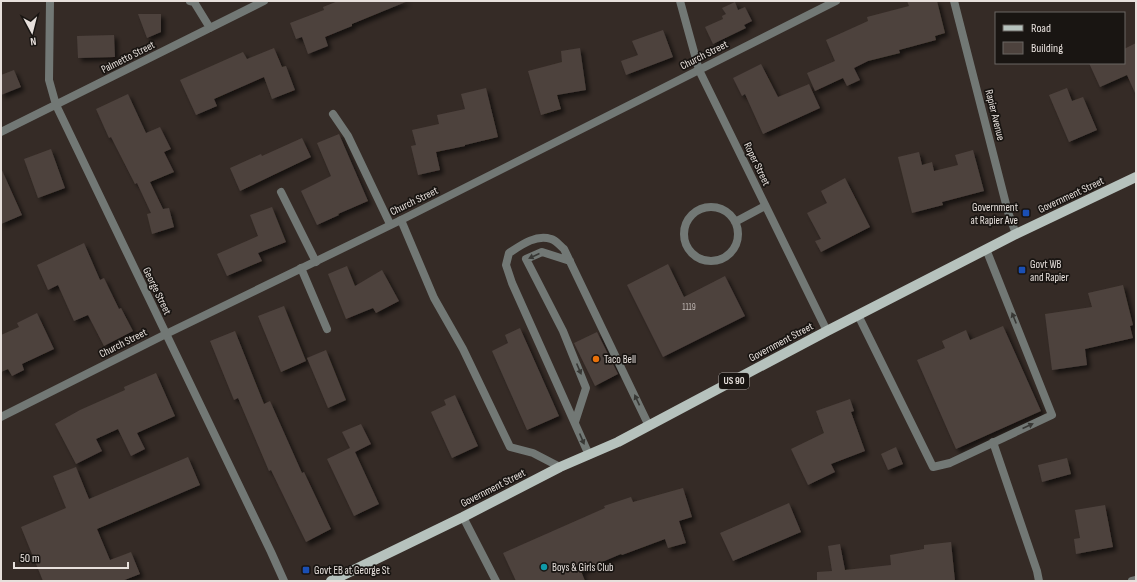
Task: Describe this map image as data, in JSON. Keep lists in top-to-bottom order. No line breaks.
{"streets":{"main road":["Government Street","US 90"],"street":["Church Street","Palmetto Street","Rapier Avenue","Roper Street","George Street"]},"crossings":[["Church Street","Roper Street"],["Church Street","George Street"],["Palmetto Street","George Street"],["Rapier Avenue","Government Street"],["Roper Street","Government Street"]],"places":{"transit":["Government at Rapier Ave","Govt WB and Rapier","Govt EB at George St"],"other":["Taco Bell","Boys & Girls Club"]},"house_numbers":["1119"],"legend":["Road","Building"],"scale_bar":"50 m","north":"bottom"}
